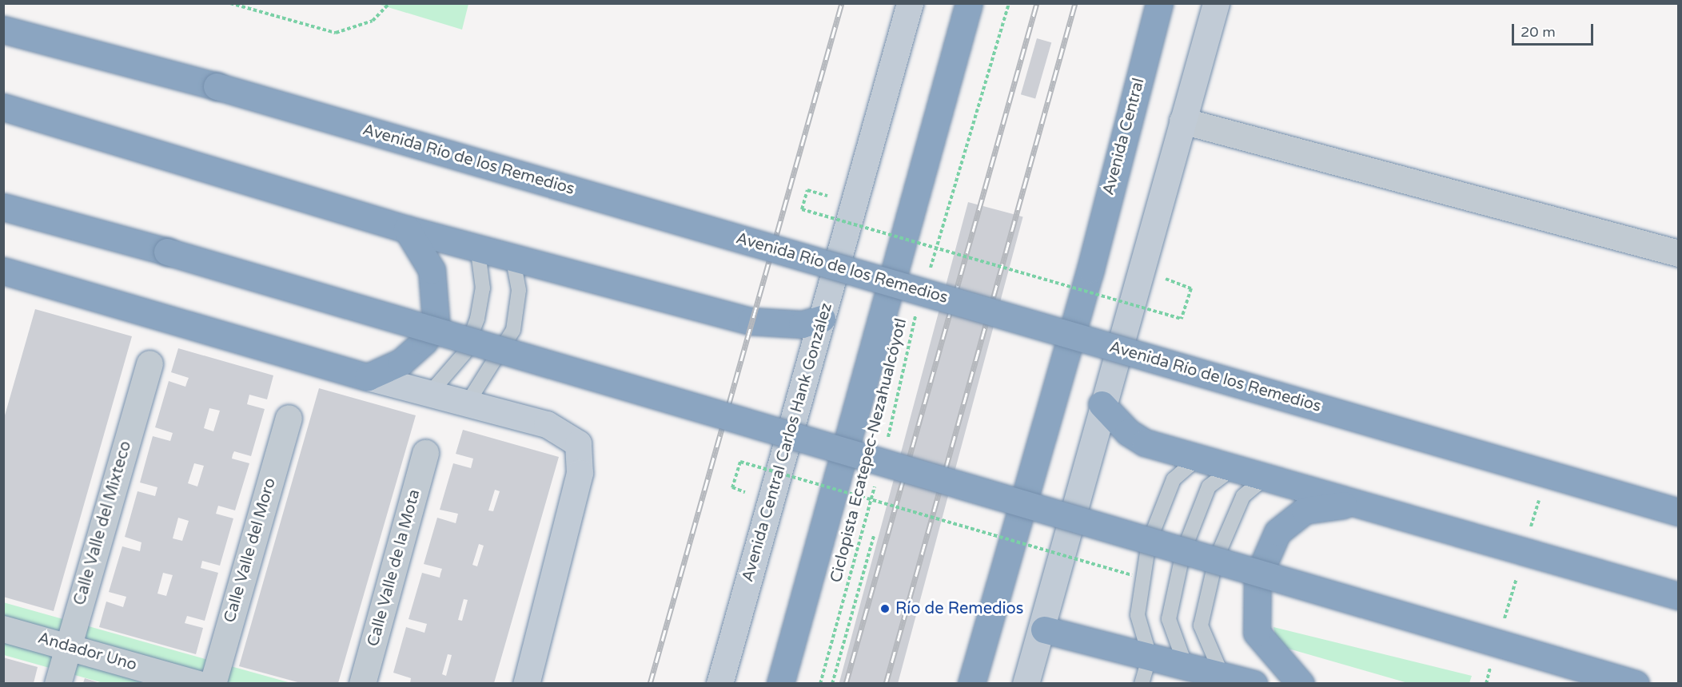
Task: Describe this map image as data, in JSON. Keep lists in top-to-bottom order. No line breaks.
{"streets":{"highway":["Avenida Central","Avenida Río de los Remedios"],"main road":["Avenida Central Carlos Hank González"],"street":["Calle Valle del Mixteco","Calle Valle del Moro","Calle Valle de la Mota","Andador Uno"],"path":["Ciclopista Ecatepec-Nezahualcóyotl"]},"crossings":[["Calle Valle del Mixteco","Andador Uno"]],"places":["Río de Remedios"],"scale_bar":"20 m"}
